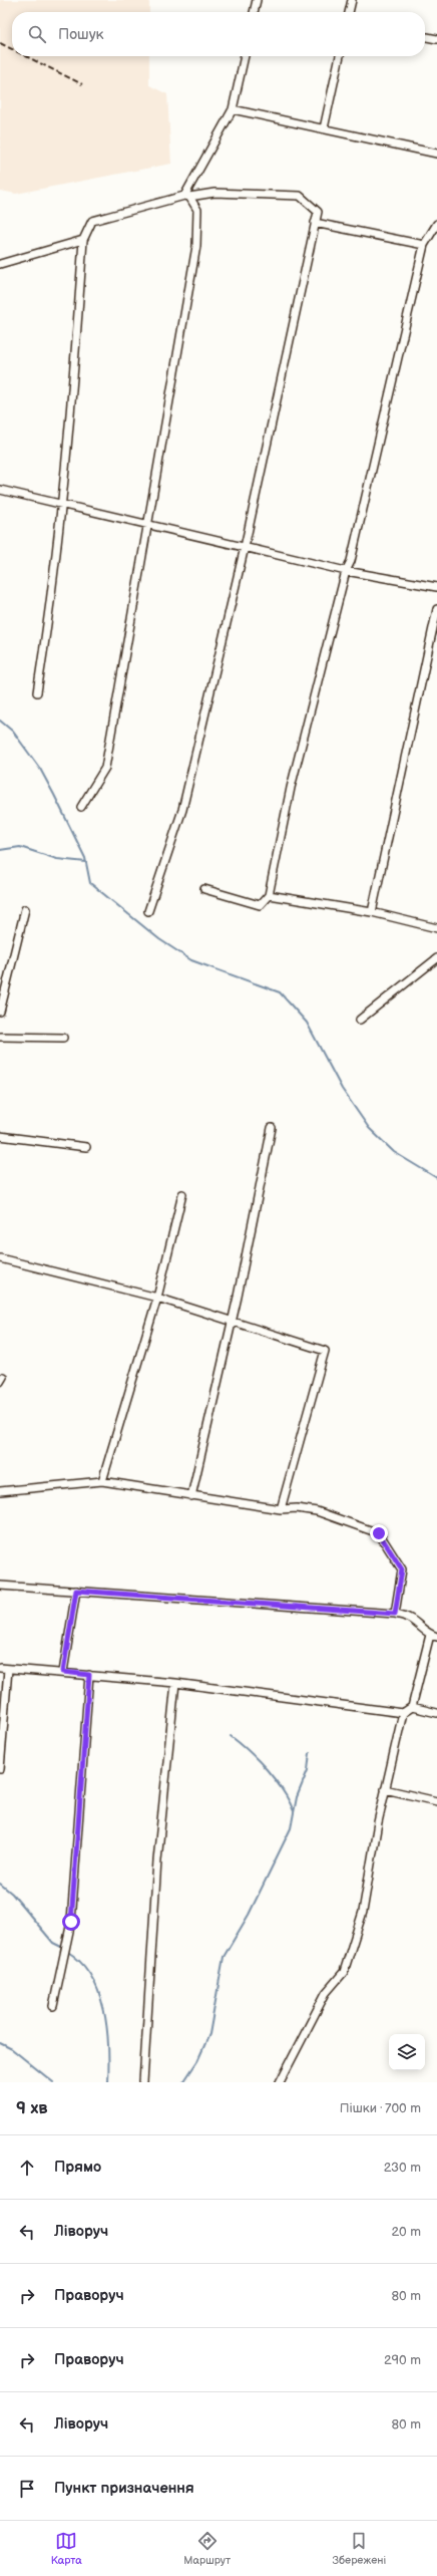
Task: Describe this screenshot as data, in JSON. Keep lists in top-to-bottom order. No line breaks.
{"page":{"search":"Пошук","heading":["9 хв","Пішки · 700 m"],"list":[["Прямо","230 m"],["Ліворуч","20 m"],["Праворуч","80 m"],["Праворуч","290 m"],["Ліворуч","80 m"],"Пункт призначення"],"nav":["Карта","Маршрут","Збережені"]}}
